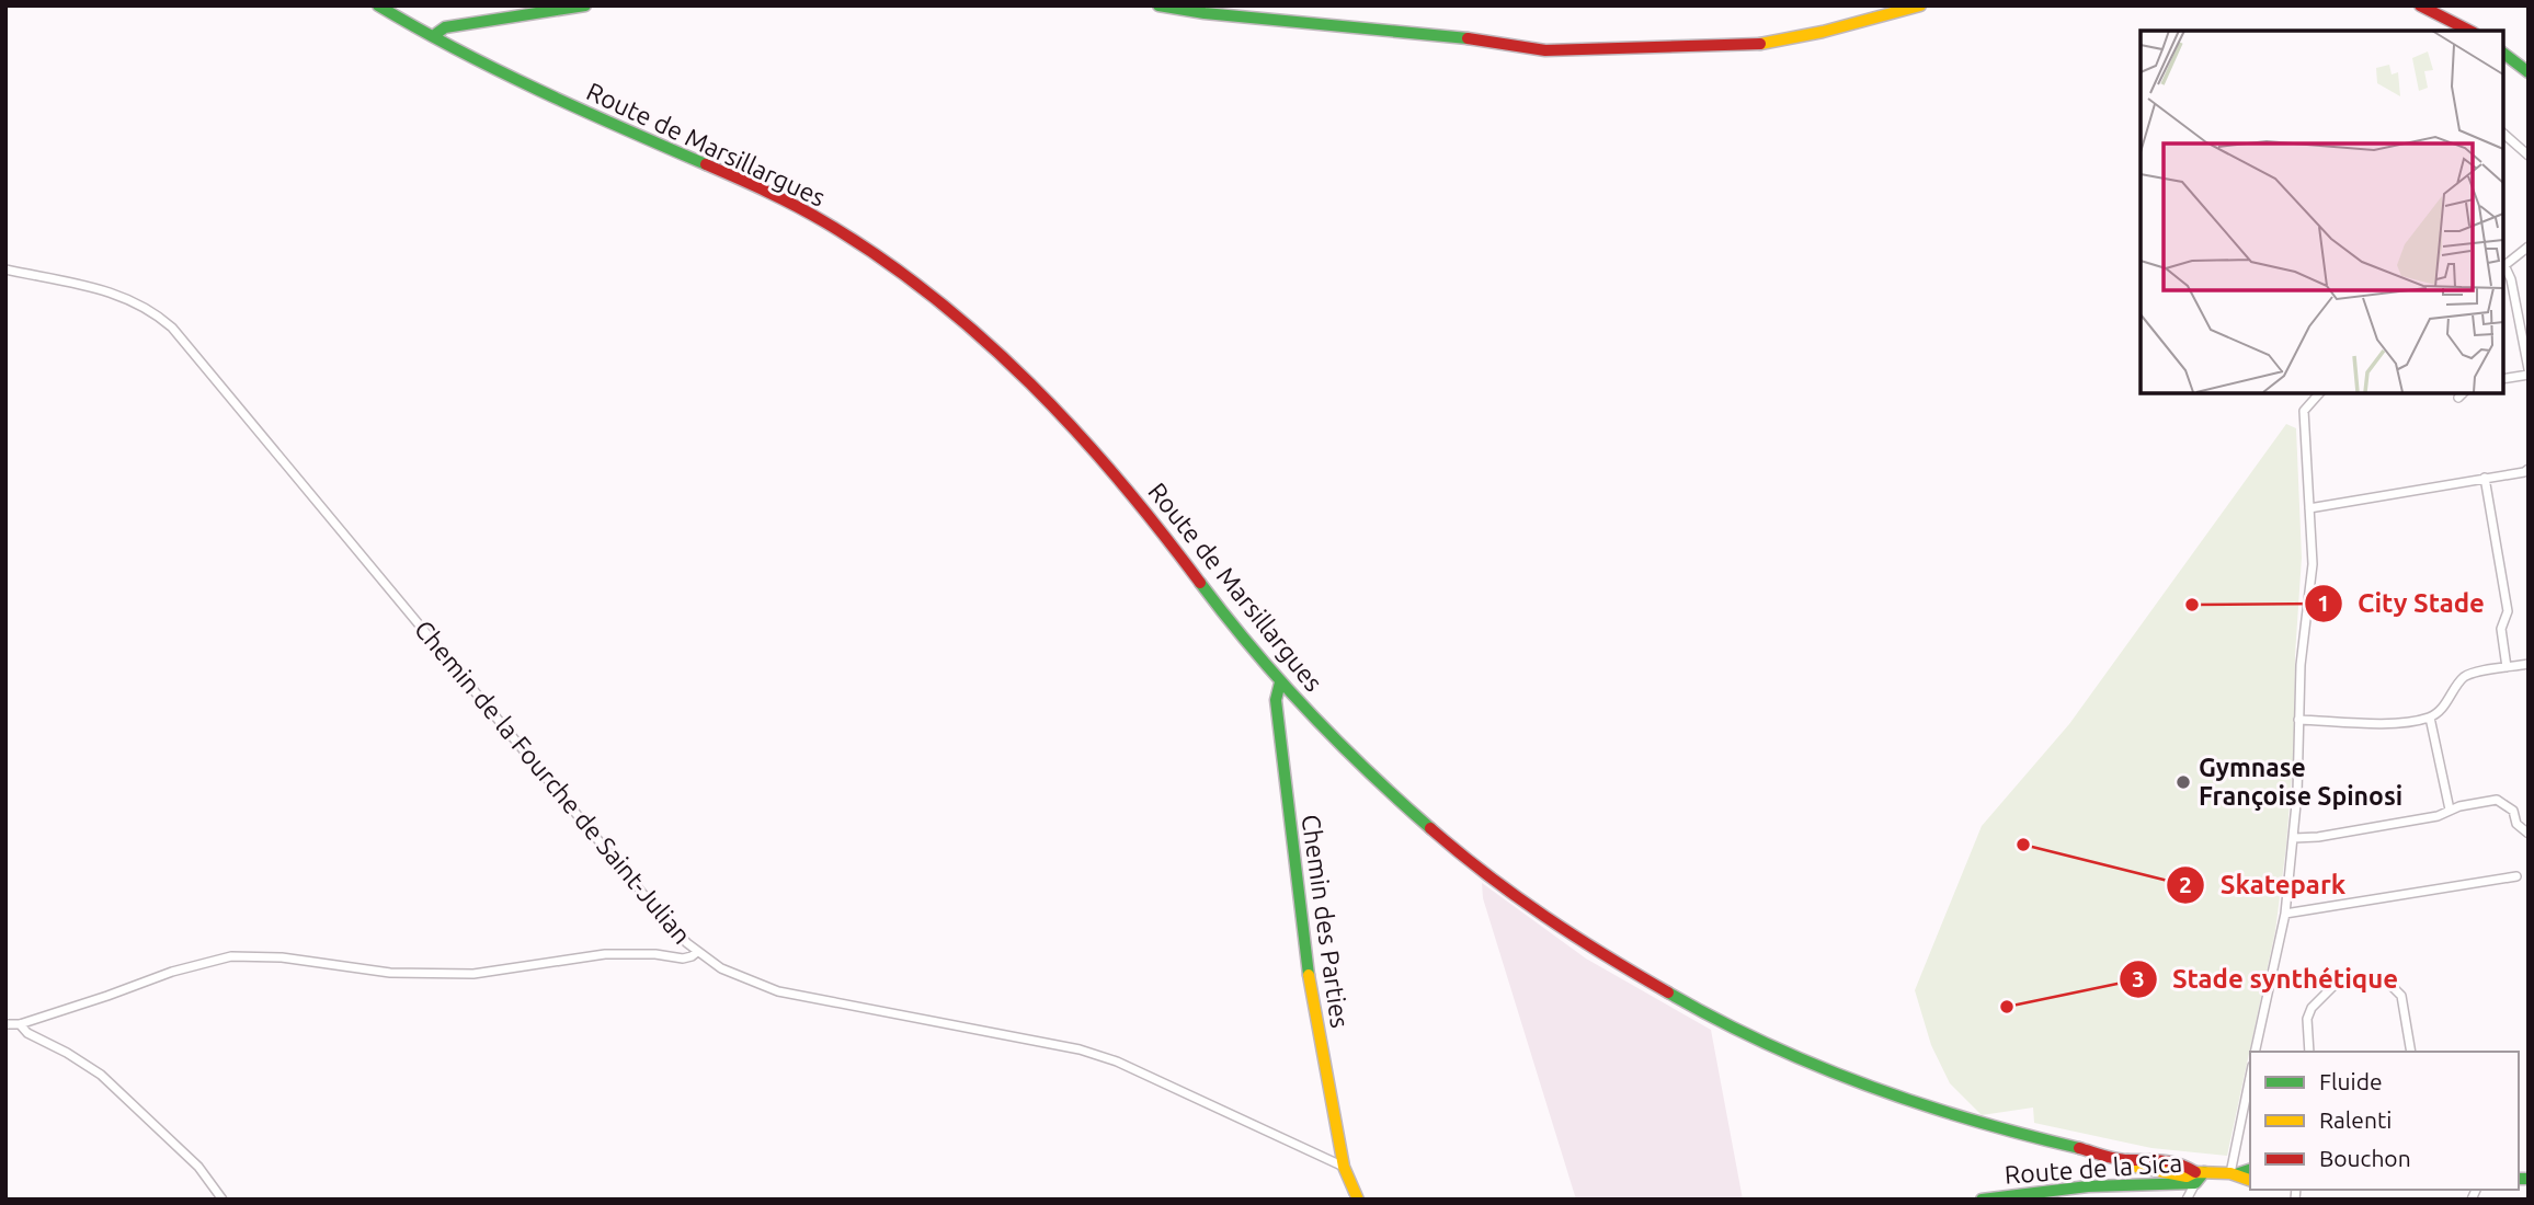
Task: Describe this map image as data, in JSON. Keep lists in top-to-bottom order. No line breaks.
{"streets":{"main road":["Route de Marsillargues","Chemin des Parties","Route de la Sica"],"street":["Chemin de la Fourche de Saint-Julian"]},"crossings":[["Route de Marsillargues","Chemin des Parties"],["Route de Marsillargues","Route de la Sica"],["Chemin de la Fourche de Saint-Julian","Chemin des Parties"]],"places":["City Stade","Gymnase Françoise Spinosi","Skatepark","Stade synthétique"],"legend":["Fluide","Ralenti","Bouchon"]}
